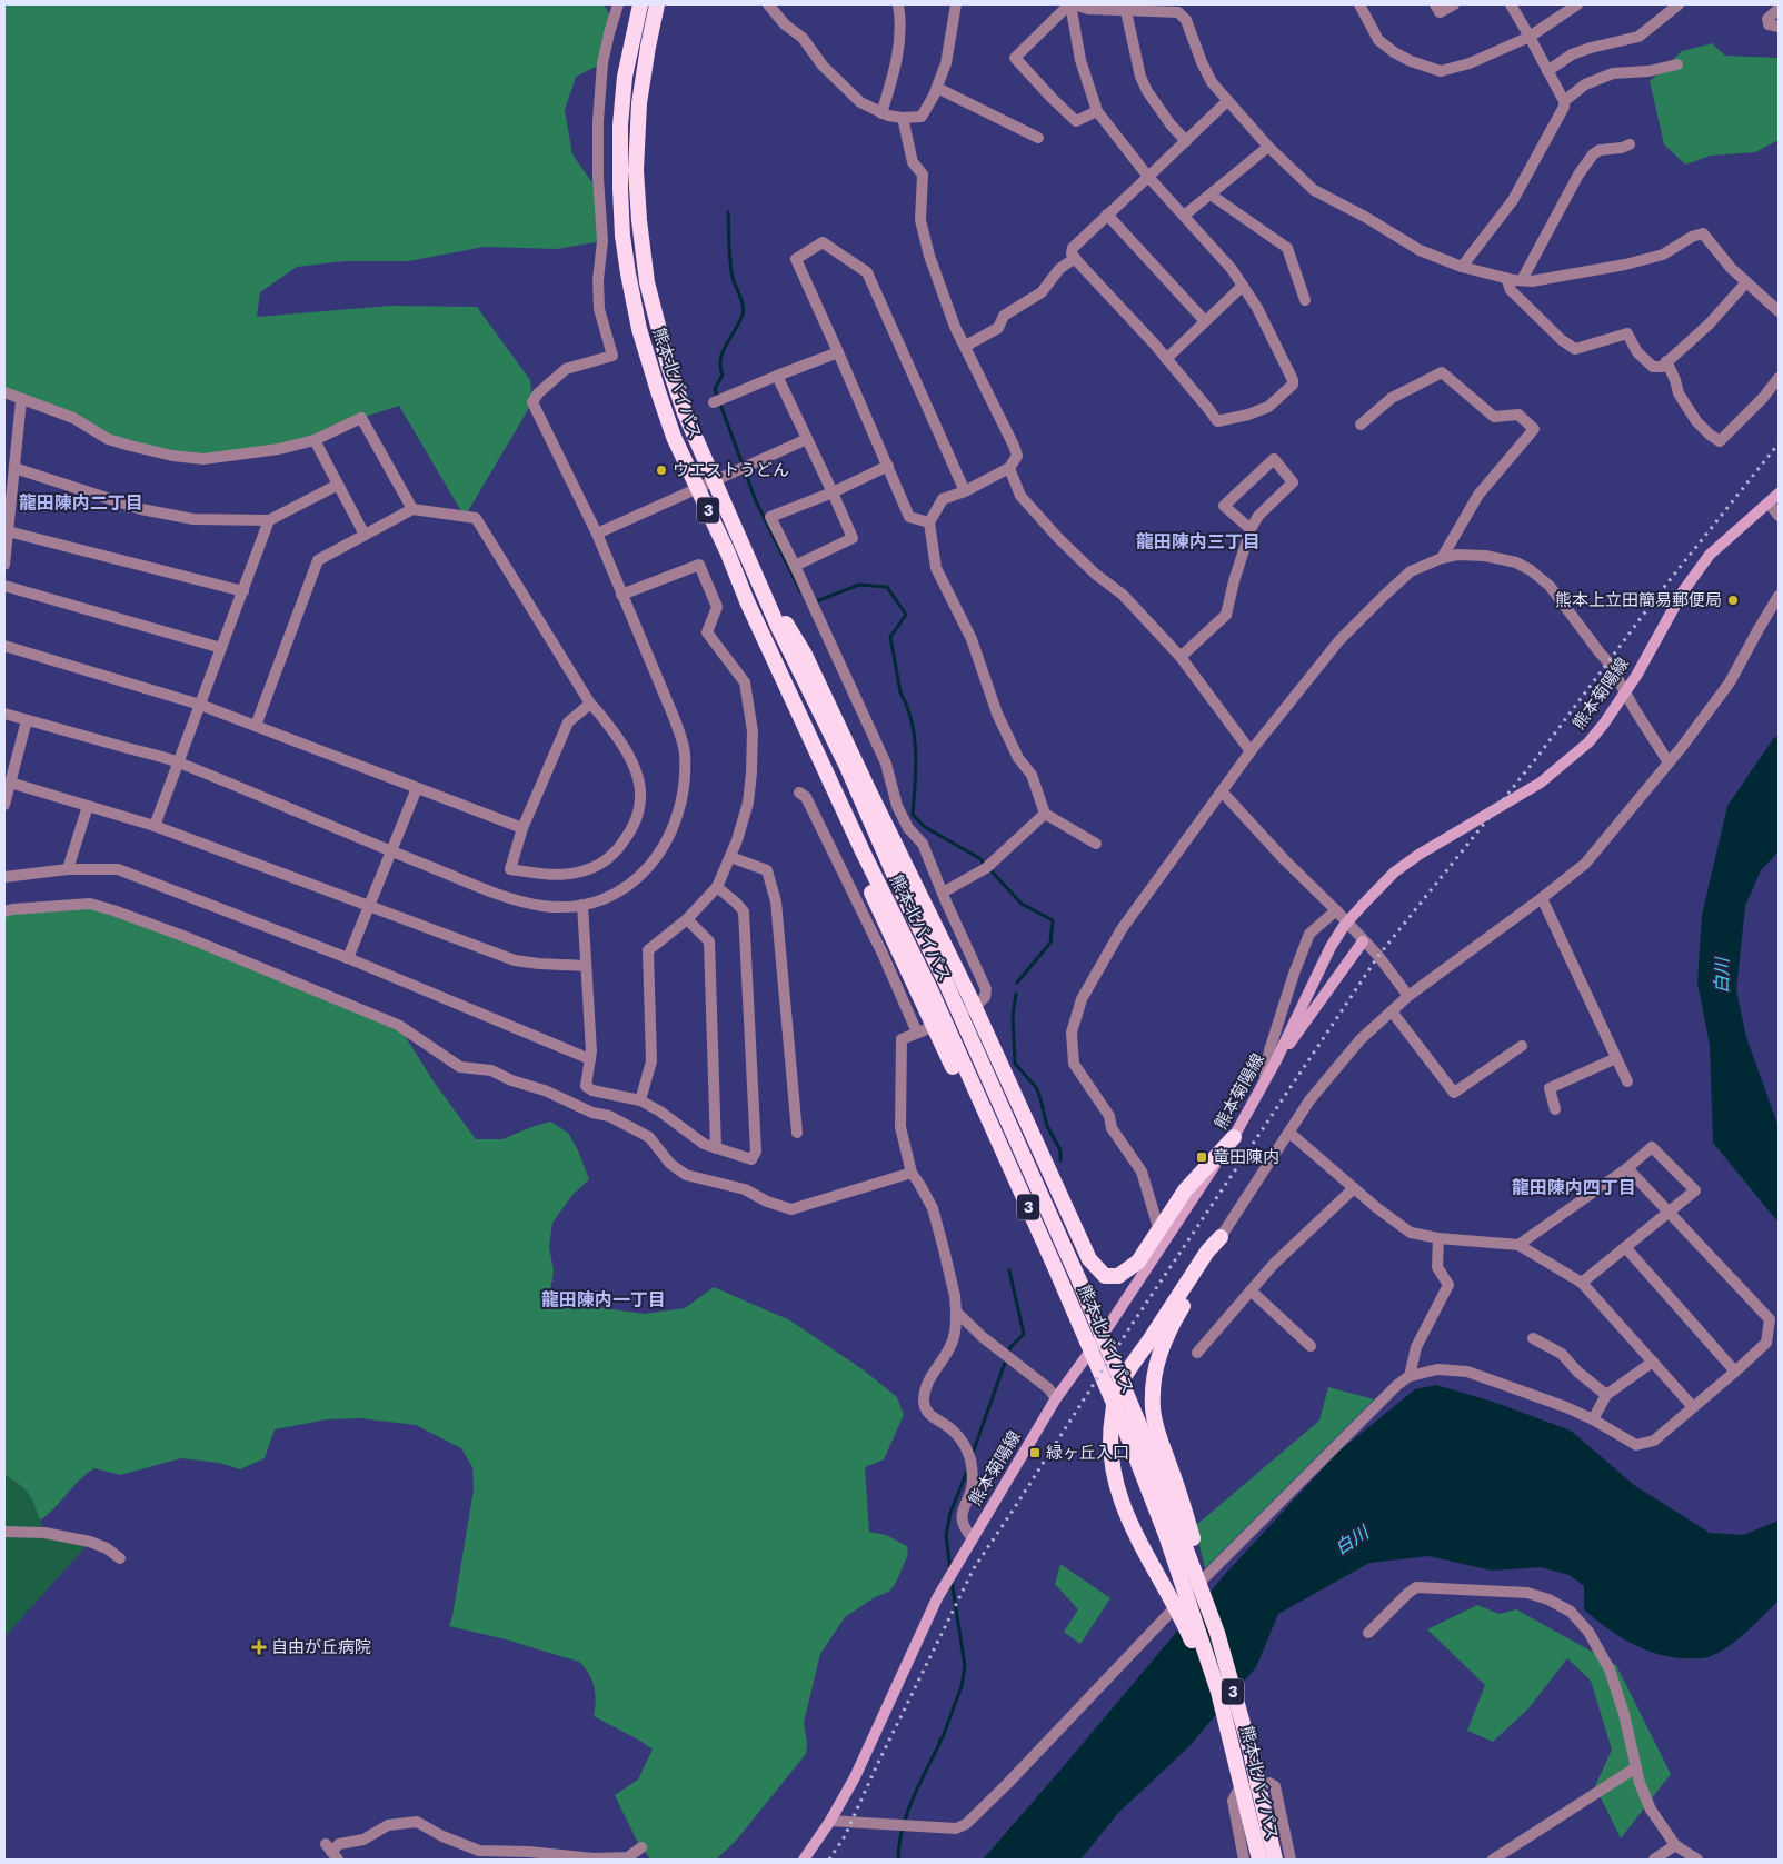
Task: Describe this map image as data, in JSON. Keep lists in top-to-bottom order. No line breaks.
{"streets":{"highway":["熊本北バイパス","3"],"main road":["熊本菊陽線"]},"crossings":[["熊本北バイパス","3"]],"districts":["龍田陳内二丁目","龍田陳内三丁目","龍田陳内四丁目","龍田陳内一丁目"],"water":["白川"],"places":{"other":["ウエストうどん","熊本上立田簡易郵便局"],"transit":["竜田陳内","緑ヶ丘入口"],"health":["自由が丘病院"]}}
